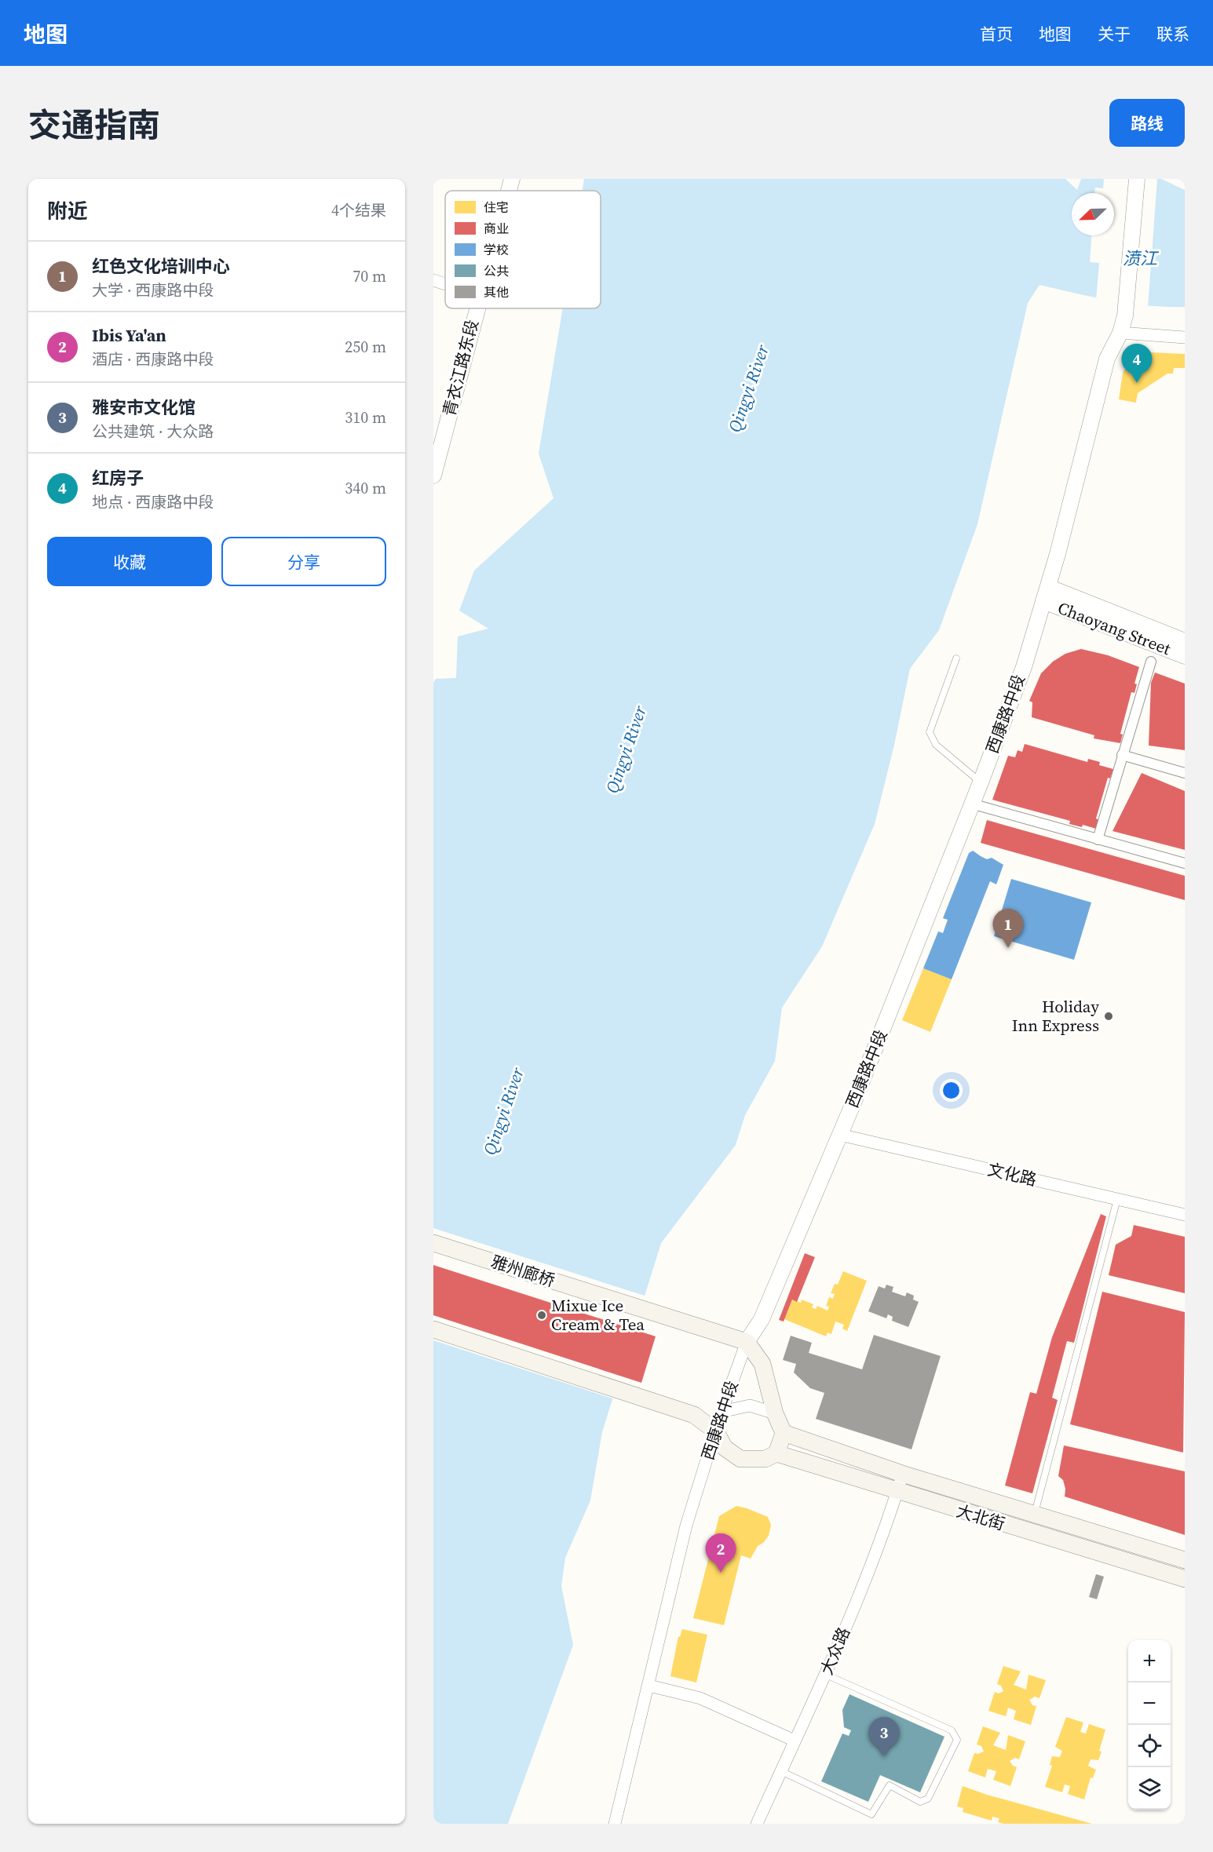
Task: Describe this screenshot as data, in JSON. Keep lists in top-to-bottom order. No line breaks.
{"streets":{"main road":["雅州廊桥","大北街"],"street":["青衣江路东段","Chaoyang Street","西康路中段","文化路","大众路"]},"crossings":[["Chaoyang Street","西康路中段"],["西康路中段","文化路"],["西康路中段","雅州廊桥"],["西康路中段","大北街"],["大北街","大众路"]],"water":["𣸣江","Qingyi River"],"places":["Holiday Inn Express","Mixue Ice Cream & Tea"],"legend":["住宅","商业","学校","公共","其他"],"north":"bottom left","page":{"header":"地图","nav":["首页","地图","关于","联系"],"title":"交通指南","buttons":["路线",["收藏","分享"]],"heading":["附近","4个结果"],"list":[{"mark":"1","name":"红色文化培训中心","note":"大学 · 西康路中段","value":"70 m"},{"mark":"2","name":"Ibis Ya'an","note":"酒店 · 西康路中段","value":"250 m"},{"mark":"3","name":"雅安市文化馆","note":"公共建筑 · 大众路","value":"310 m"},{"mark":"4","name":"红房子","note":"地点 · 西康路中段","value":"340 m"}],"pins":["4","1","2","3"],"map_buttons":["+","−"]}}
